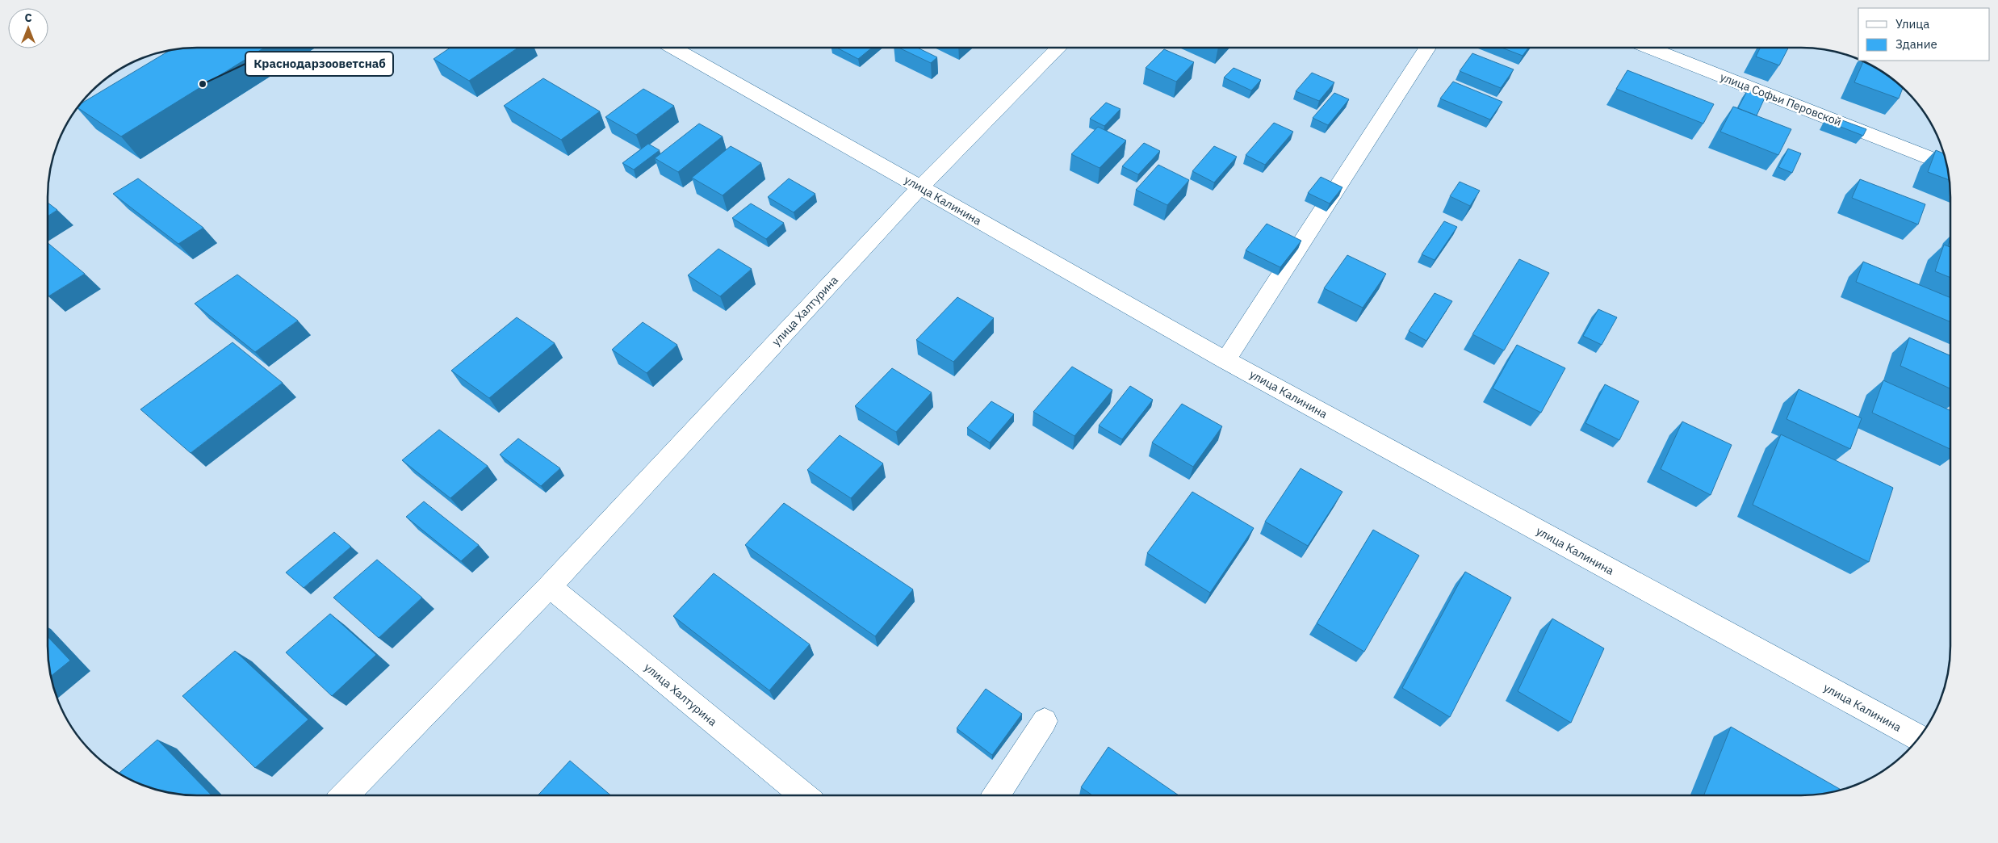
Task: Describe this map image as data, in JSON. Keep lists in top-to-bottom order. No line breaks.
{"streets":{"street":["улица Софьи Перовской","улица Калинина","улица Халтурина"]},"crossings":[["улица Калинина","улица Халтурина"]],"places":["Краснодарзооветснаб"],"legend":["Улица","Здание"],"north":"top"}
